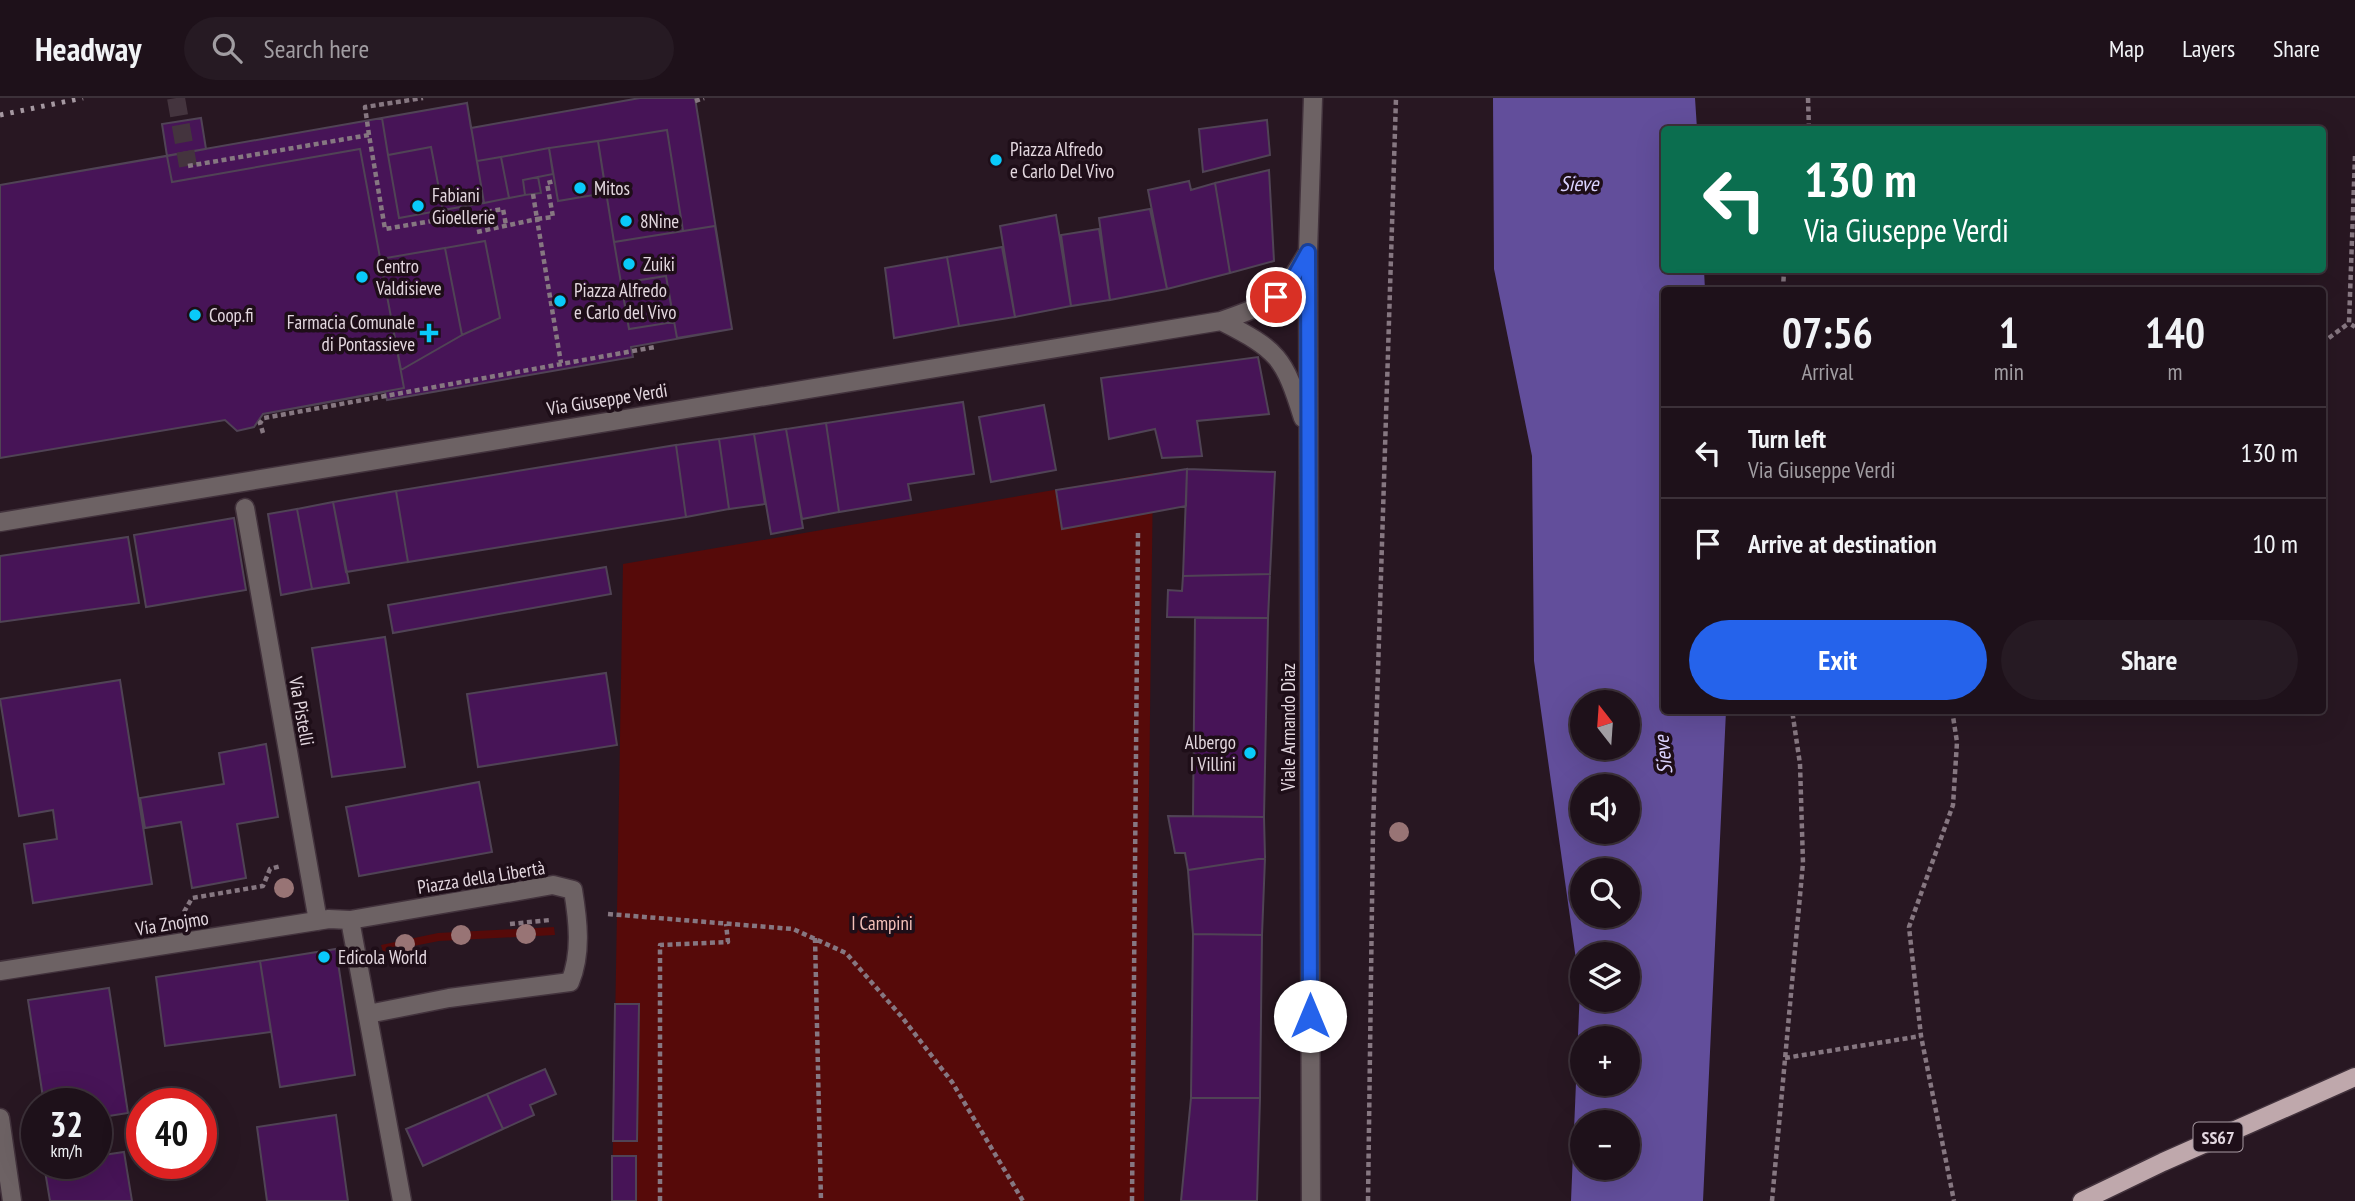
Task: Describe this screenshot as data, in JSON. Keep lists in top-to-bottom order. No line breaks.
{"streets":{"main road":["SS67"],"street":["Via Giuseppe Verdi","Via Pistelli","Viale Armando Diaz","Piazza della Libertà","Via Znojmo"]},"crossings":[["Via Giuseppe Verdi","Viale Armando Diaz"],["Via Pistelli","Via Znojmo"],["Piazza della Libertà","Via Znojmo"]],"water":["Sieve"],"parks":["I Campini"],"places":{"other":["Piazza Alfredo e Carlo Del Vivo","Mitos","Fabiani Gioellerie","8Nine","Zuiki","Centro Valdisieve","Piazza Alfredo e Carlo del Vivo","Coop.fi","Albergo I Villini","Edicola World"],"health":["Farmacia Comunale di Pontassieve"]},"north":"top","page":{"header":"Headway","search":"Search here","nav":["Map","Layers","Share"],"turn":["130 m","Via Giuseppe Verdi"],"eta":["07:56","Arrival","1","min","140","m"],"list":[{"name":"Turn left","note":"Via Giuseppe Verdi","value":"130 m"},{"name":"Arrive at destination","value":"10 m"}],"buttons":["Exit","Share"],"map_buttons":["+","−"],"speed":"32 km/h","limit":"40"}}
